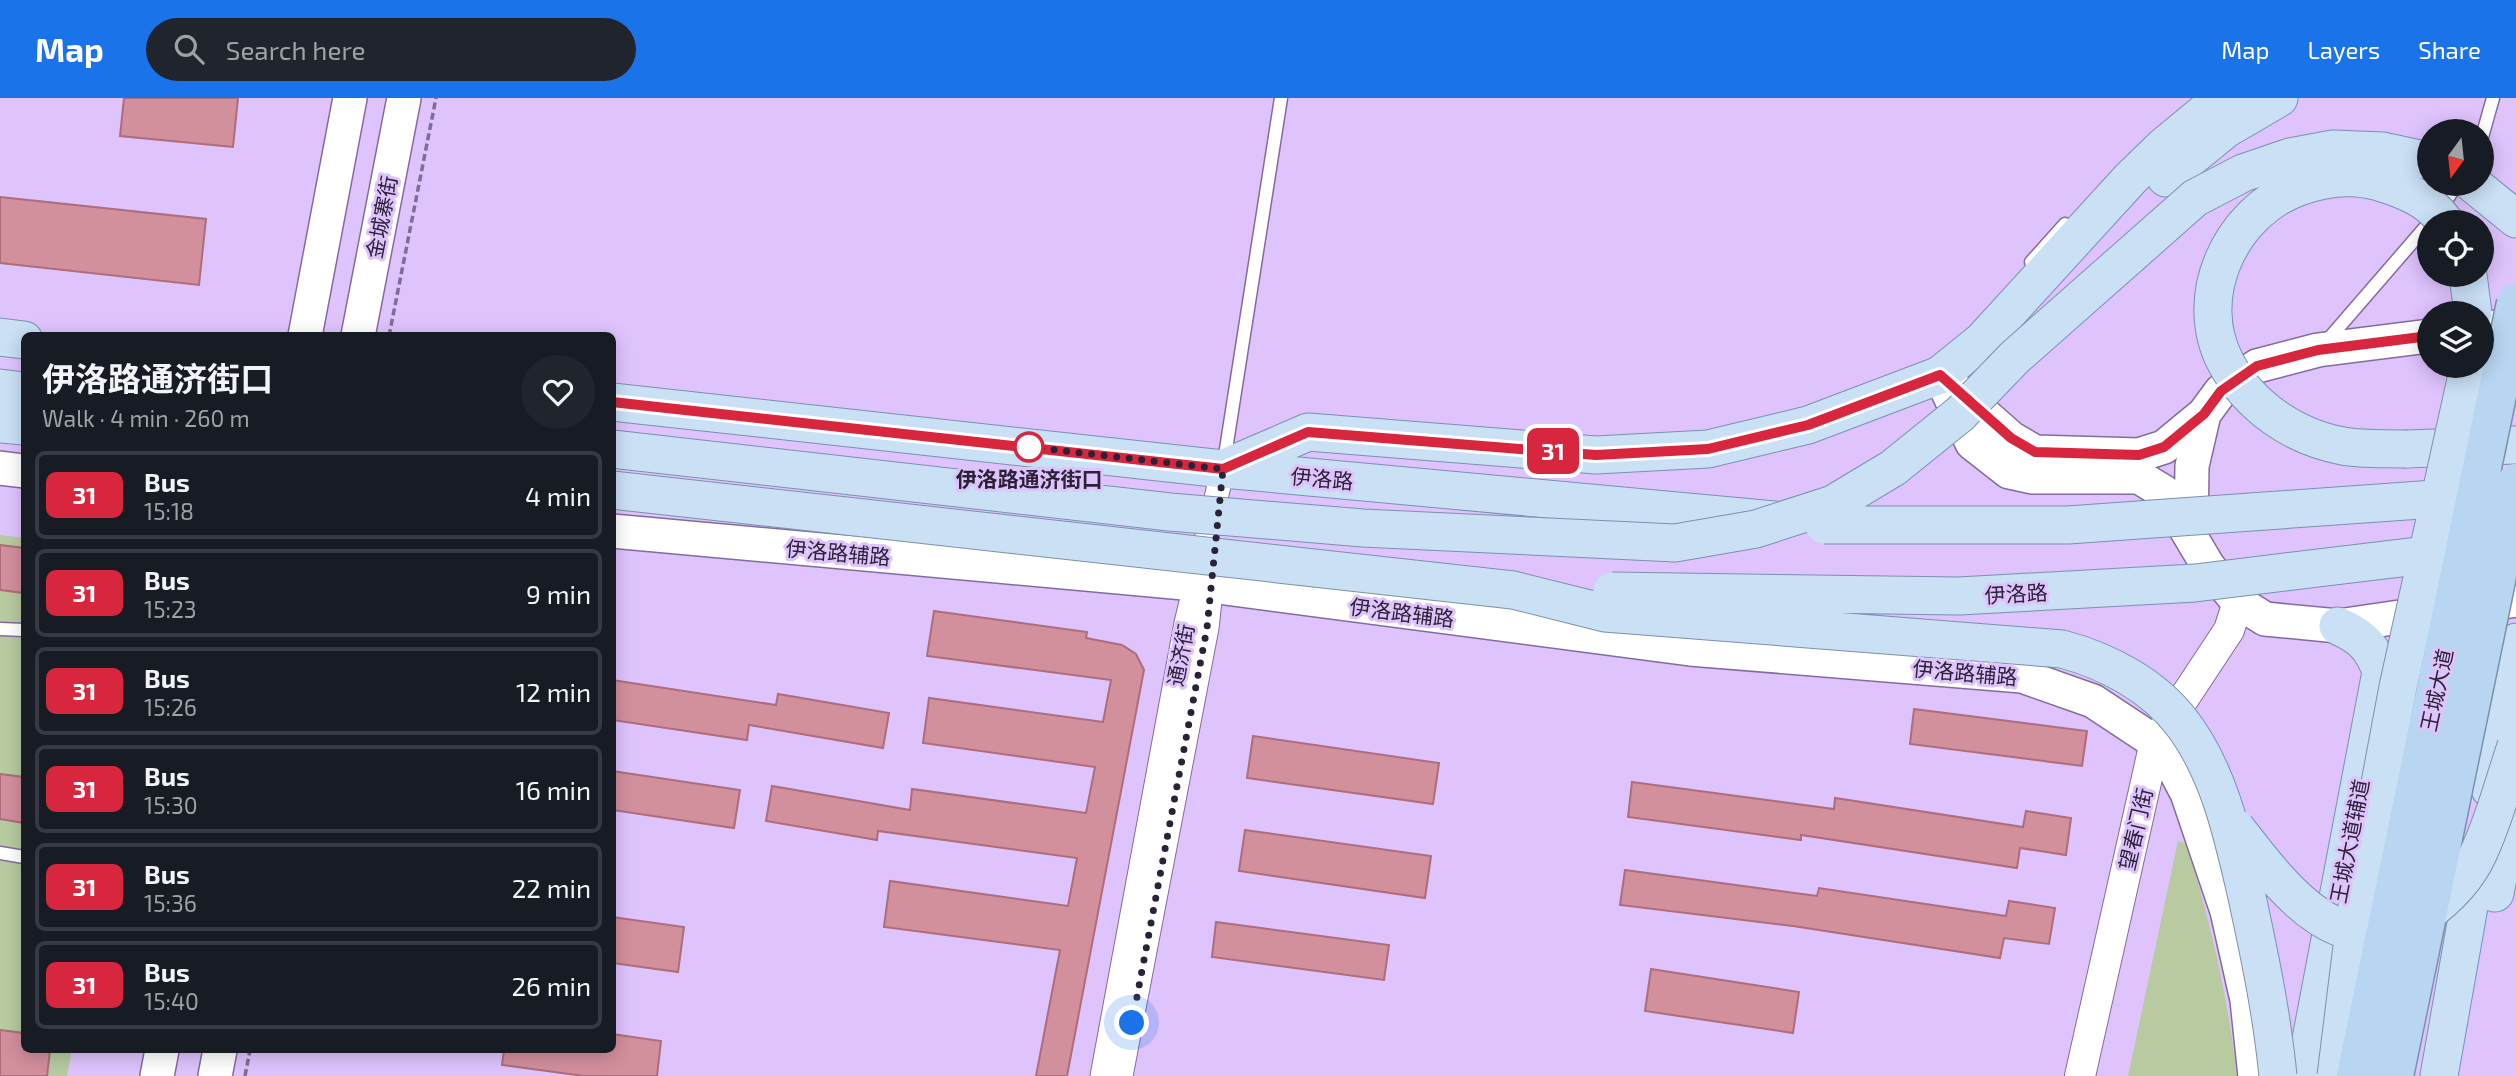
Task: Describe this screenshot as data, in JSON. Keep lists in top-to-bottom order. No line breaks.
{"streets":{"highway":["王城大道"],"main road":["金城寨街","伊洛路","伊洛路辅路","王城大道辅道"],"street":["通济街","望春门街"]},"crossings":[["伊洛路","通济街"],["伊洛路","王城大道"],["伊洛路辅路","通济街"],["伊洛路辅路","望春门街"]],"places":["伊洛路通济街口"],"lines":["bus line 31"],"north":"bottom","page":{"header":"Map","search":"Search here","nav":["Map","Layers","Share"],"on_map":"31","heading":["伊洛路通济街口","Walk · 4 min · 260 m"],"list":[{"mark":"31","name":"Bus","note":"15:18","value":"4 min"},{"mark":"31","name":"Bus","note":"15:23","value":"9 min"},{"mark":"31","name":"Bus","note":"15:26","value":"12 min"},{"mark":"31","name":"Bus","note":"15:30","value":"16 min"},{"mark":"31","name":"Bus","note":"15:36","value":"22 min"},{"mark":"31","name":"Bus","note":"15:40","value":"26 min"}]}}
